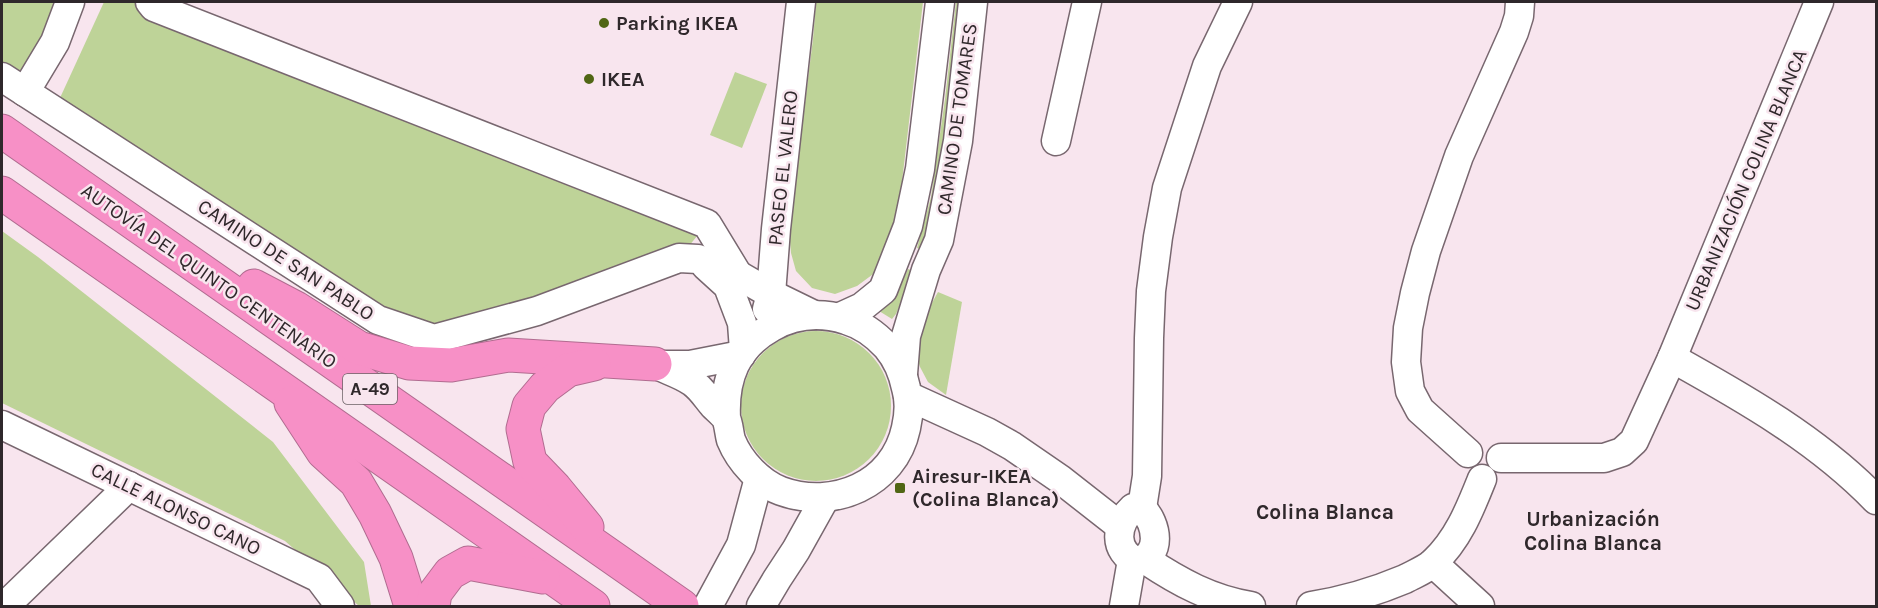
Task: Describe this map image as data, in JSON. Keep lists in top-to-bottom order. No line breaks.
{"streets":{"highway":["AUTOVÍA DEL QUINTO CENTENARIO","A-49"],"street":["CAMINO DE TOMARES","PASEO EL VALERO","URBANIZACIÓN COLINA BLANCA","CAMINO DE SAN PABLO","CALLE ALONSO CANO"]},"crossings":[["CAMINO DE TOMARES","PASEO EL VALERO"],["CAMINO DE TOMARES","CAMINO DE SAN PABLO"],["PASEO EL VALERO","CAMINO DE SAN PABLO"]],"districts":["Colina Blanca","Urbanización Colina Blanca"],"places":{"other":["Parking IKEA","IKEA"],"transit":["Airesur-IKEA (Colina Blanca)"]}}
